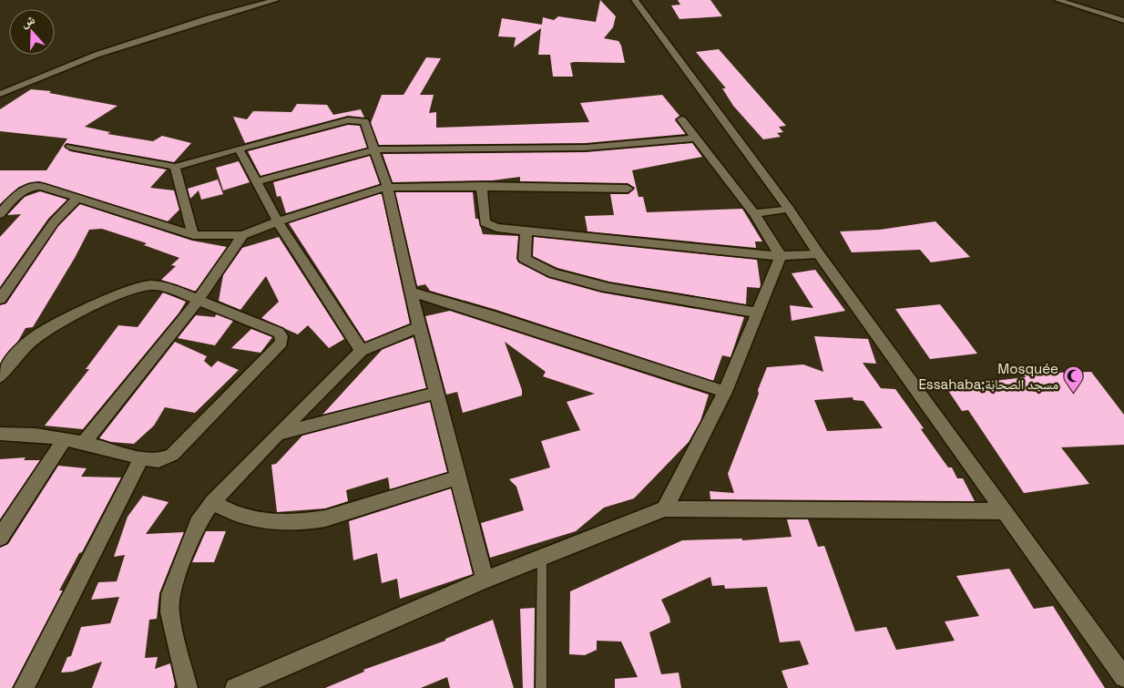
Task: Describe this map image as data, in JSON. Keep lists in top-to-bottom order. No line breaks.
{"places":{"mosque":["Mosquée Essahaba;مسجد الصحابة"]},"north":"top"}
